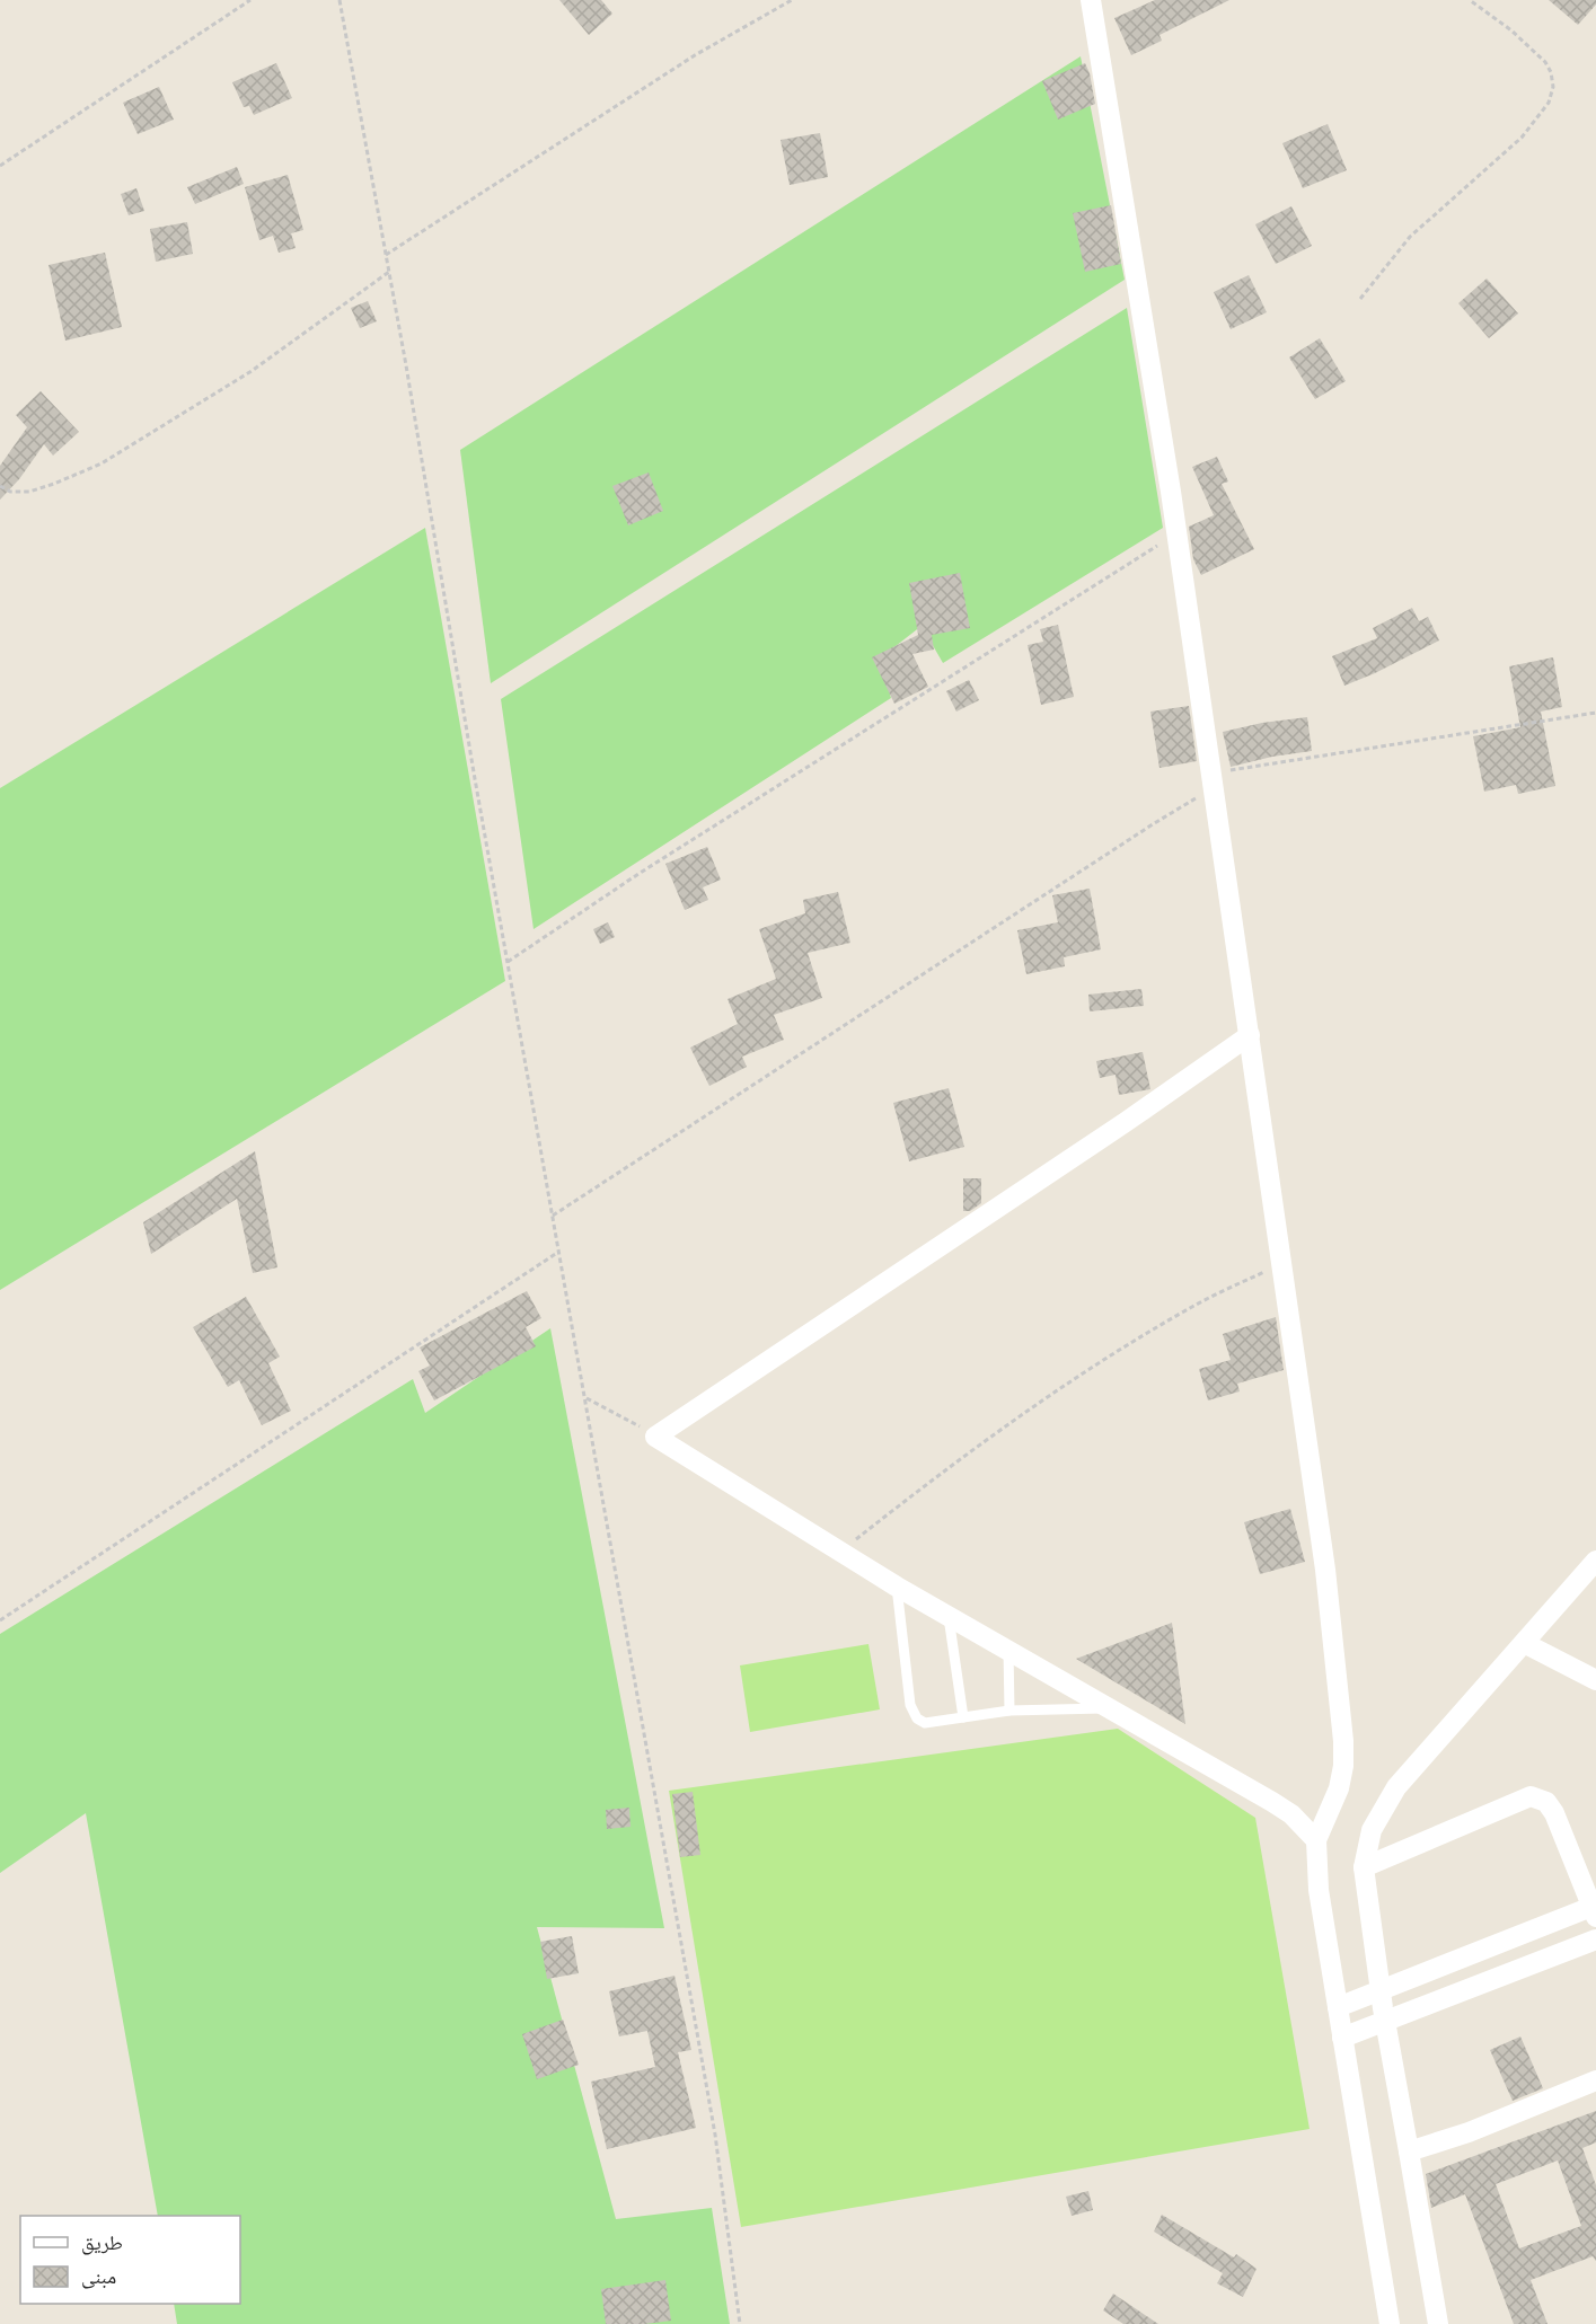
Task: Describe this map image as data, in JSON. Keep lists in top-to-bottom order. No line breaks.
{"legend":["طريق","مبنى"]}
